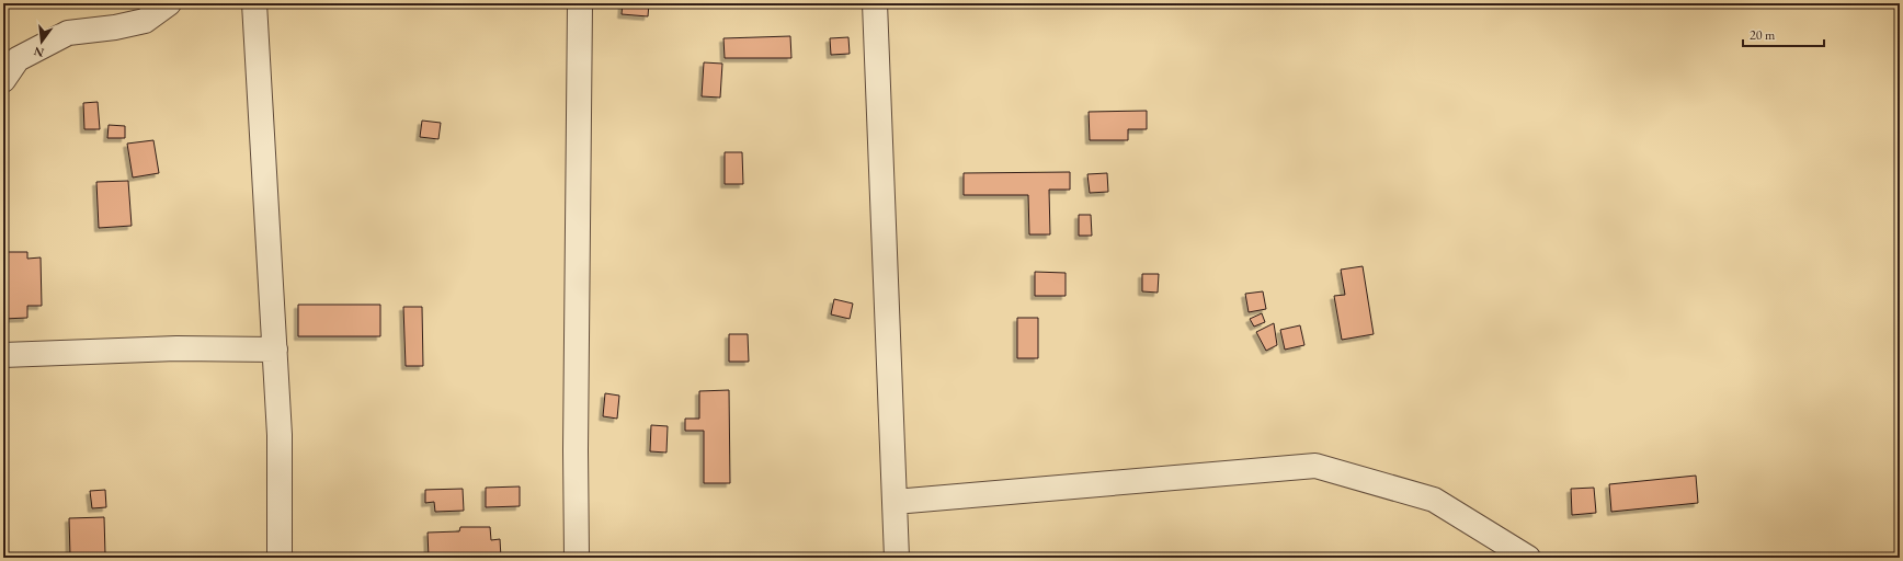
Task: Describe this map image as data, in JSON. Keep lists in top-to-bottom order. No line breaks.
{"scale_bar":"20 m","north":"bottom"}
